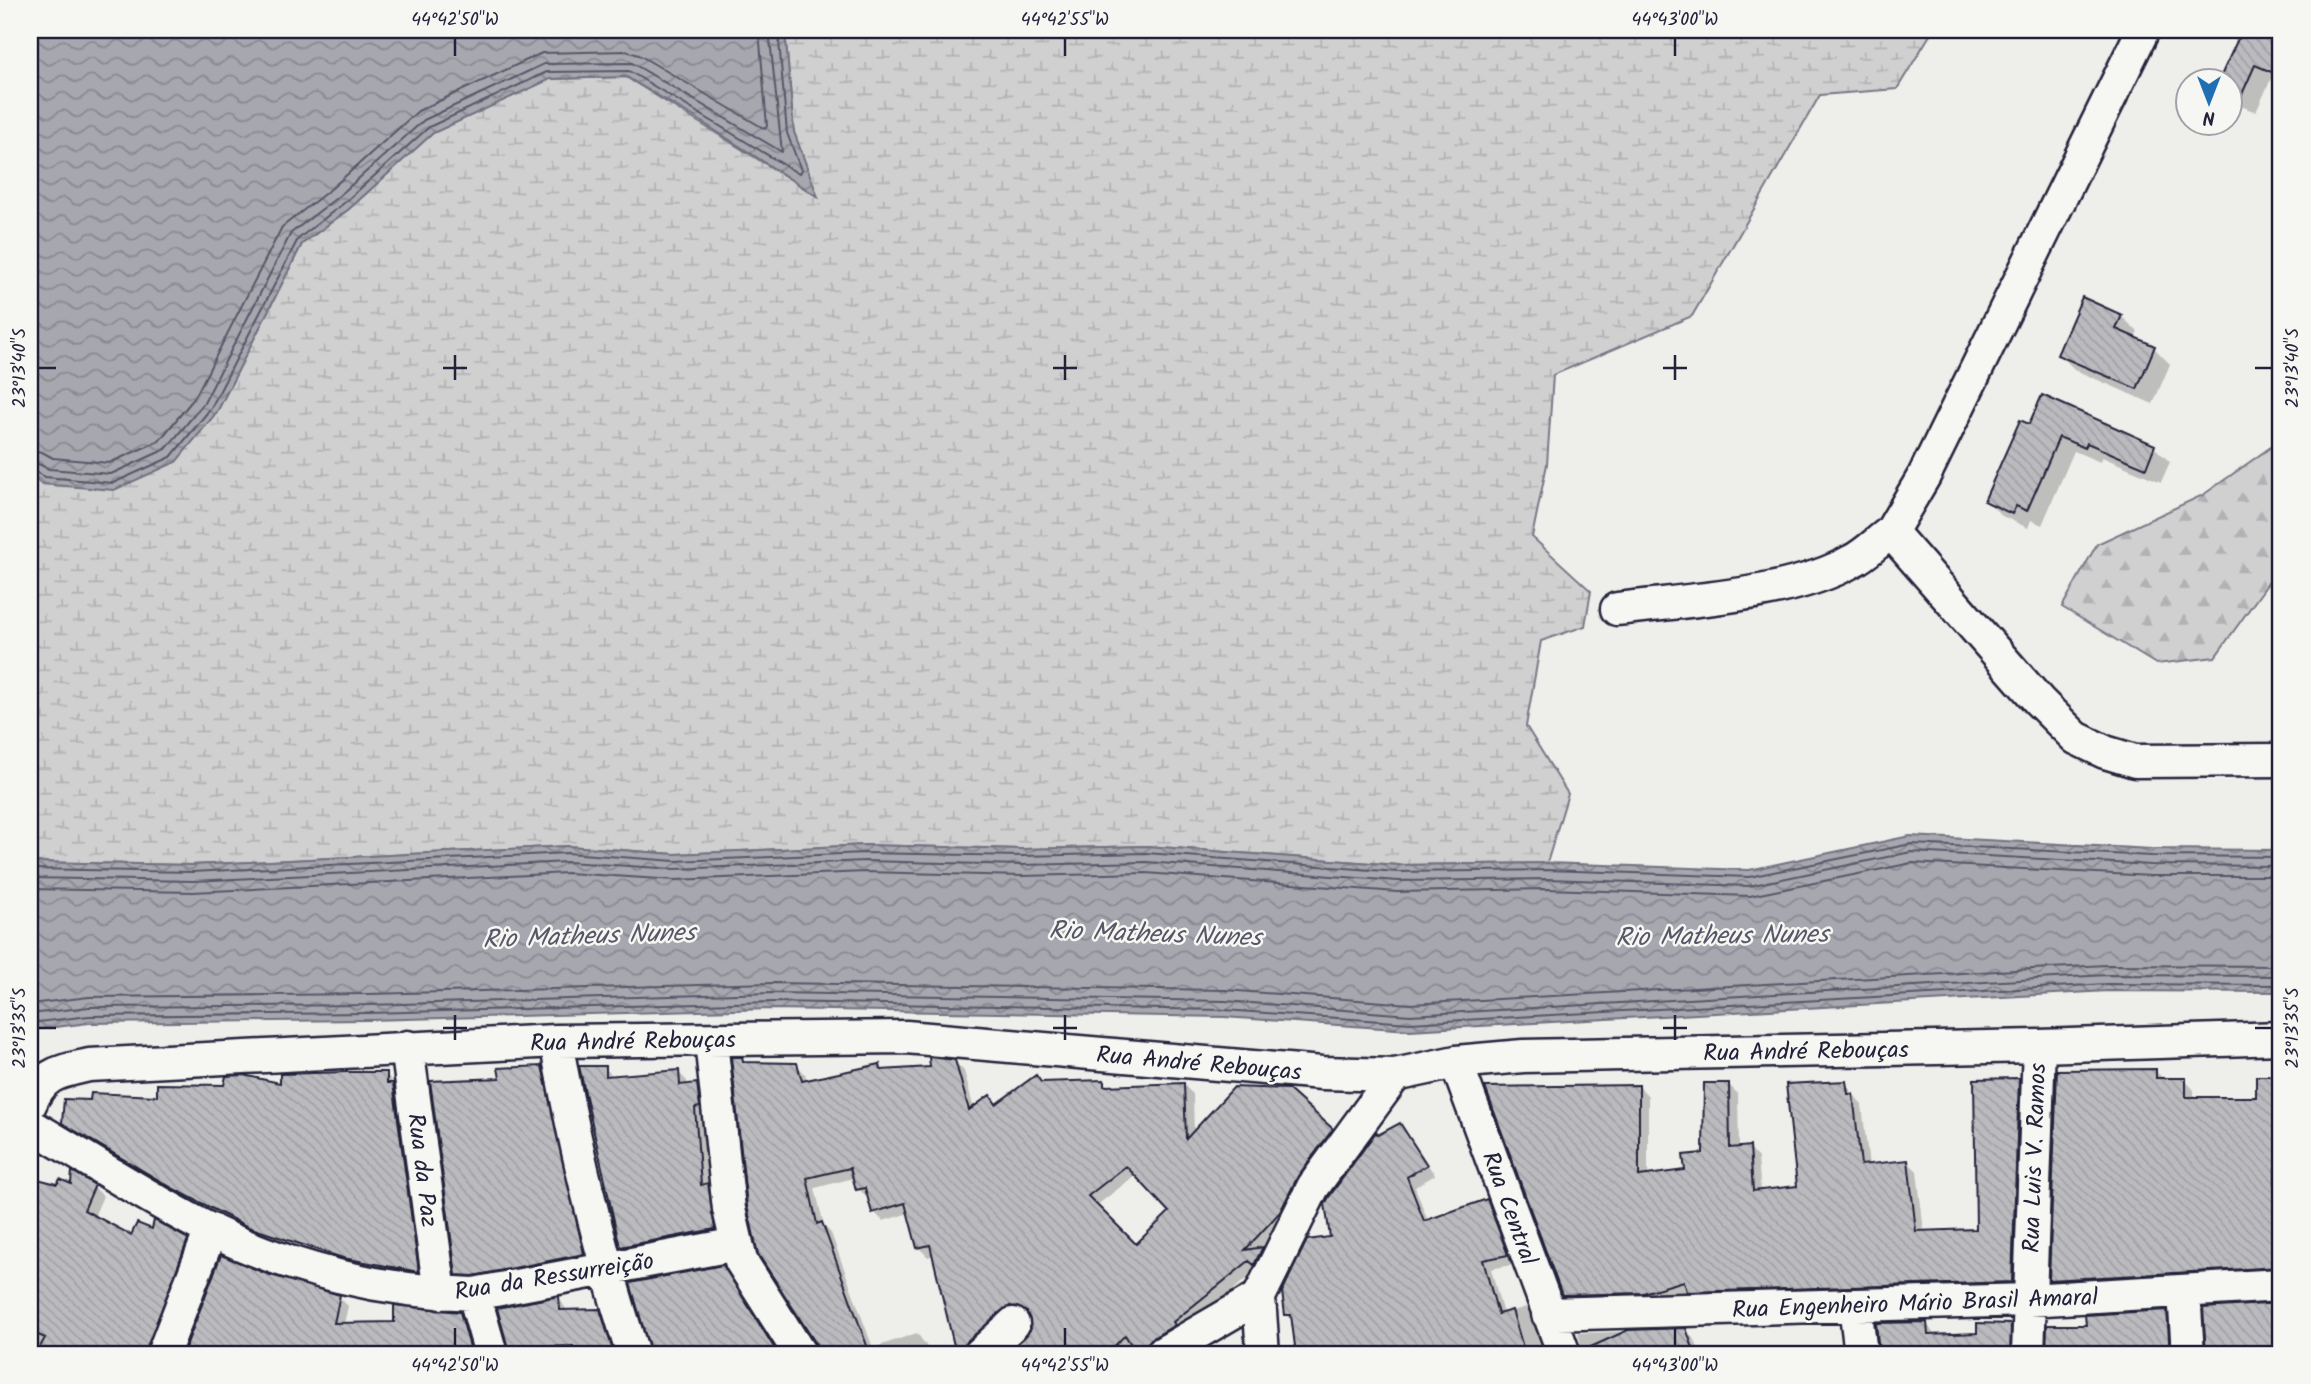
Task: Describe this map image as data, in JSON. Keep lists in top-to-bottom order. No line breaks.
{"streets":{"street":["Rua André Rebouças","Rua Luis V. Ramos","Rua da Paz","Rua Central","Rua da Ressurreição","Rua Engenheiro Mário Brasil Amaral"]},"crossings":[["Rua André Rebouças","Rua Luis V. Ramos"],["Rua André Rebouças","Rua da Paz"],["Rua André Rebouças","Rua Central"],["Rua Luis V. Ramos","Rua Engenheiro Mário Brasil Amaral"],["Rua da Paz","Rua da Ressurreição"],["Rua Central","Rua Engenheiro Mário Brasil Amaral"]],"water":["Rio Matheus Nunes"],"north":"bottom","coordinates":["44°42'50\"W","44°42'55\"W","44°43'00\"W","23°13'40\"S","23°13'35\"S"]}
